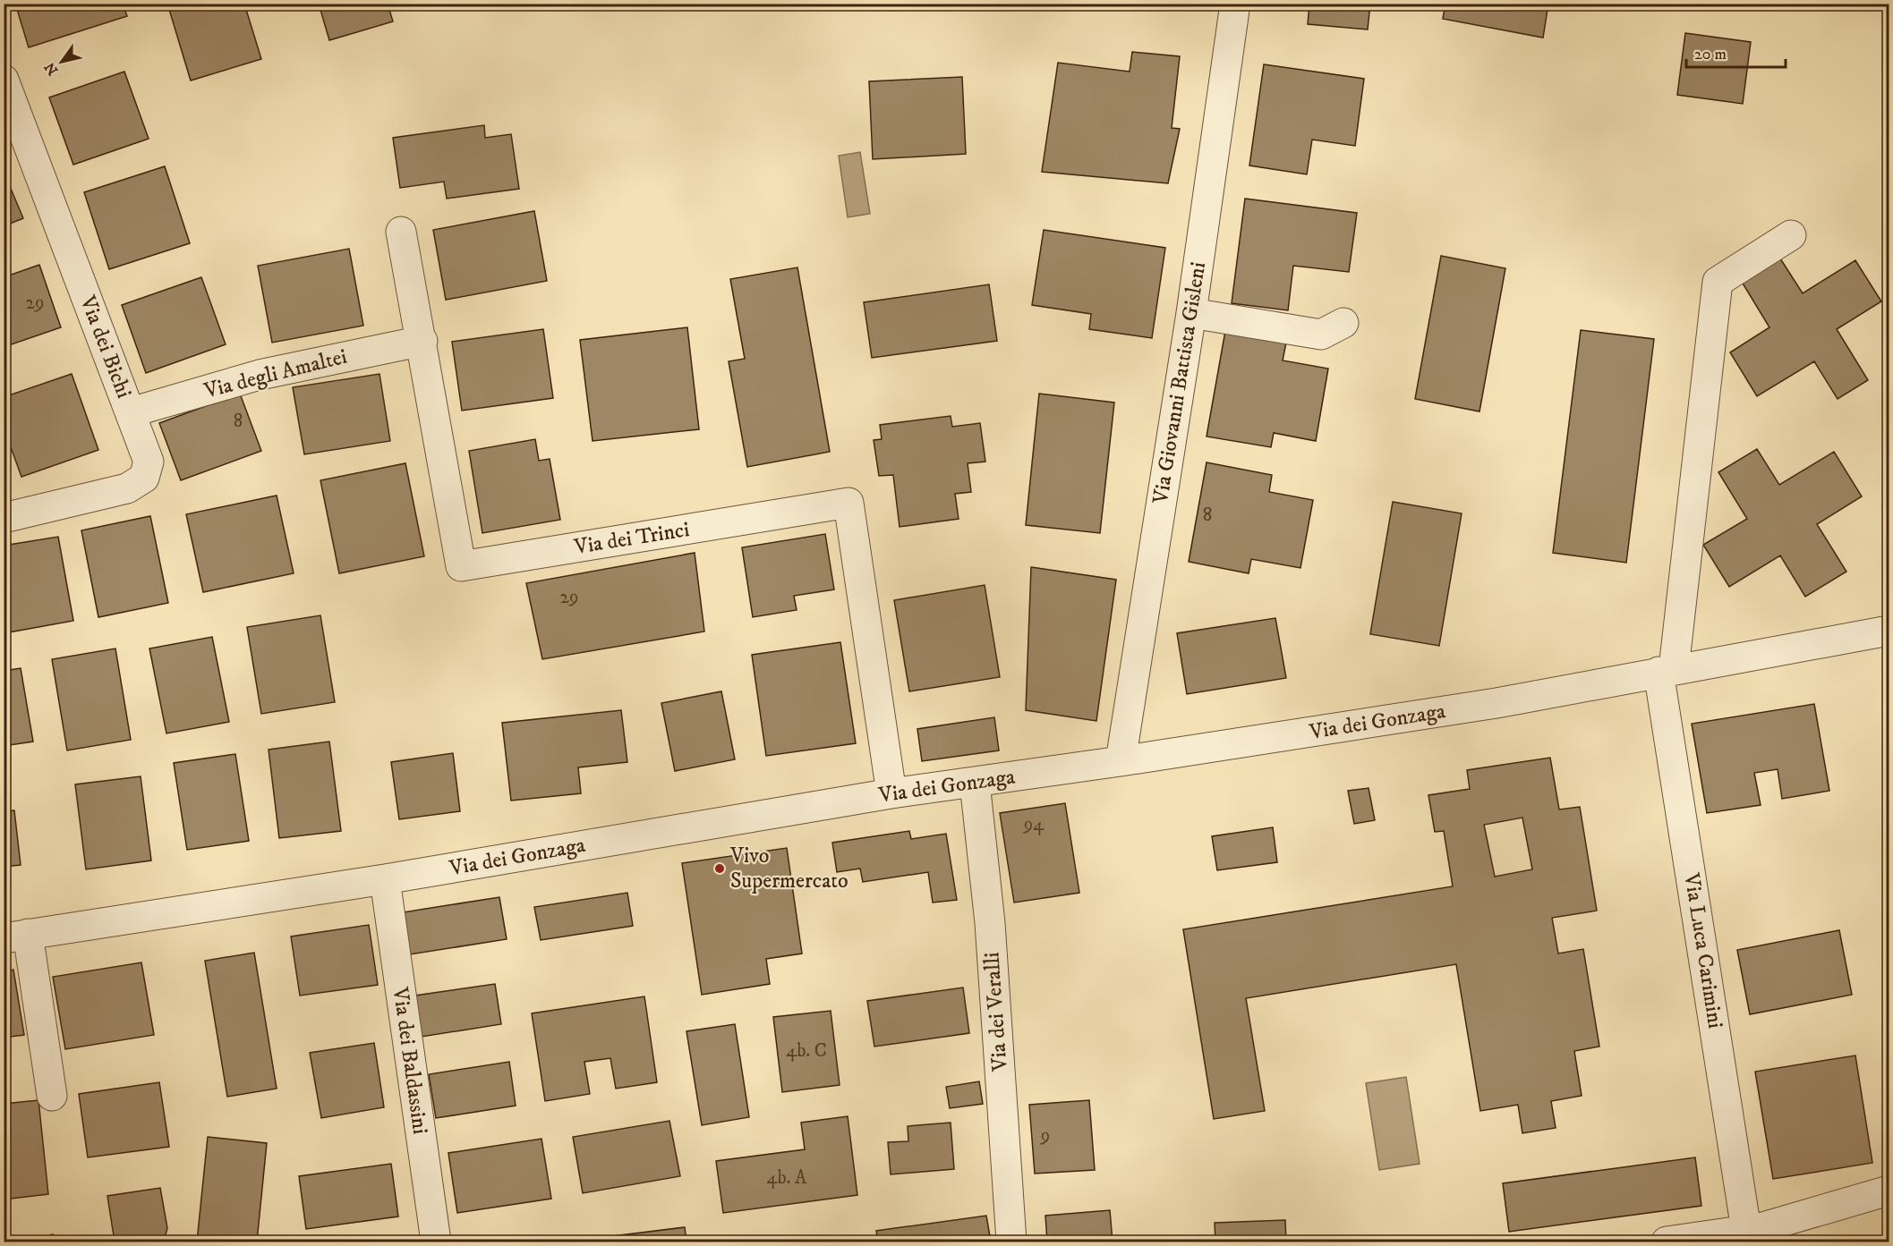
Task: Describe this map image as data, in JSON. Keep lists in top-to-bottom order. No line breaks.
{"streets":{"street":["Via dei Bichi","Via degli Amaltei","Via Giovanni Battista Gisleni","Via dei Trinci","Via dei Gonzaga","Via Luca Carimini","Via dei Veralli","Via dei Baldassini"]},"crossings":[["Via dei Bichi","Via degli Amaltei"],["Via degli Amaltei","Via dei Trinci"],["Via Giovanni Battista Gisleni","Via dei Gonzaga"],["Via dei Trinci","Via dei Gonzaga"],["Via dei Gonzaga","Via Luca Carimini"],["Via dei Gonzaga","Via dei Veralli"],["Via dei Gonzaga","Via dei Baldassini"]],"places":["Vivo Supermercato"],"house_numbers":["29","8","8","29","94","4b. C","9","4b. A"],"scale_bar":"20 m","north":"bottom left"}
